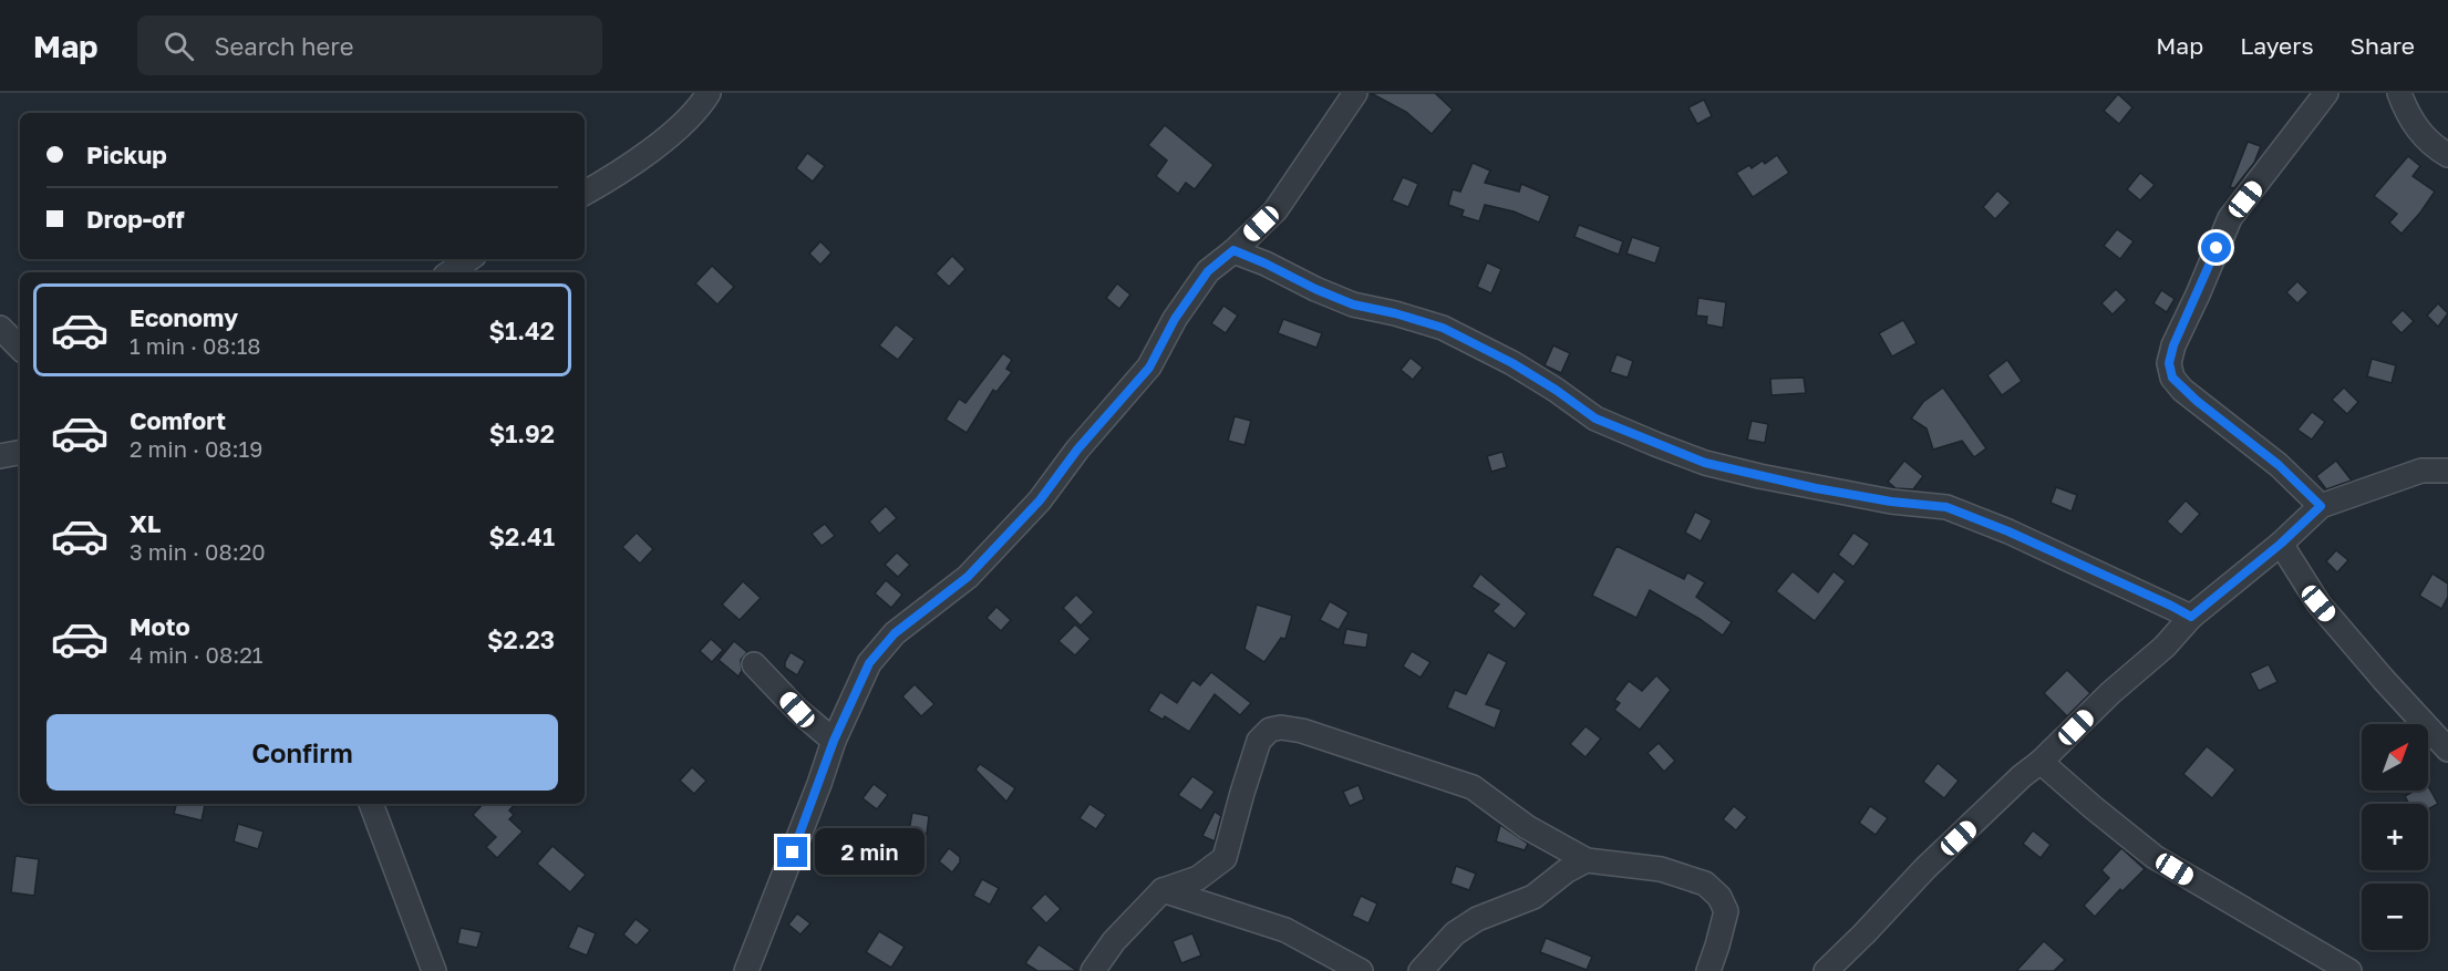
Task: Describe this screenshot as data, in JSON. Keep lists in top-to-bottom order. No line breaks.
{"north":"top right","page":{"header":"Map","search":"Search here","nav":["Map","Layers","Share"],"banner":["Pickup","Drop-off"],"list":[{"name":"Economy","note":"1 min · 08:18","value":"$1.42"},{"name":"Comfort","note":"2 min · 08:19","value":"$1.92"},{"name":"XL","note":"3 min · 08:20","value":"$2.41"},{"name":"Moto","note":"4 min · 08:21","value":"$2.23"}],"buttons":"Confirm","map_buttons":["+","−"],"bubble":"2 min"}}
